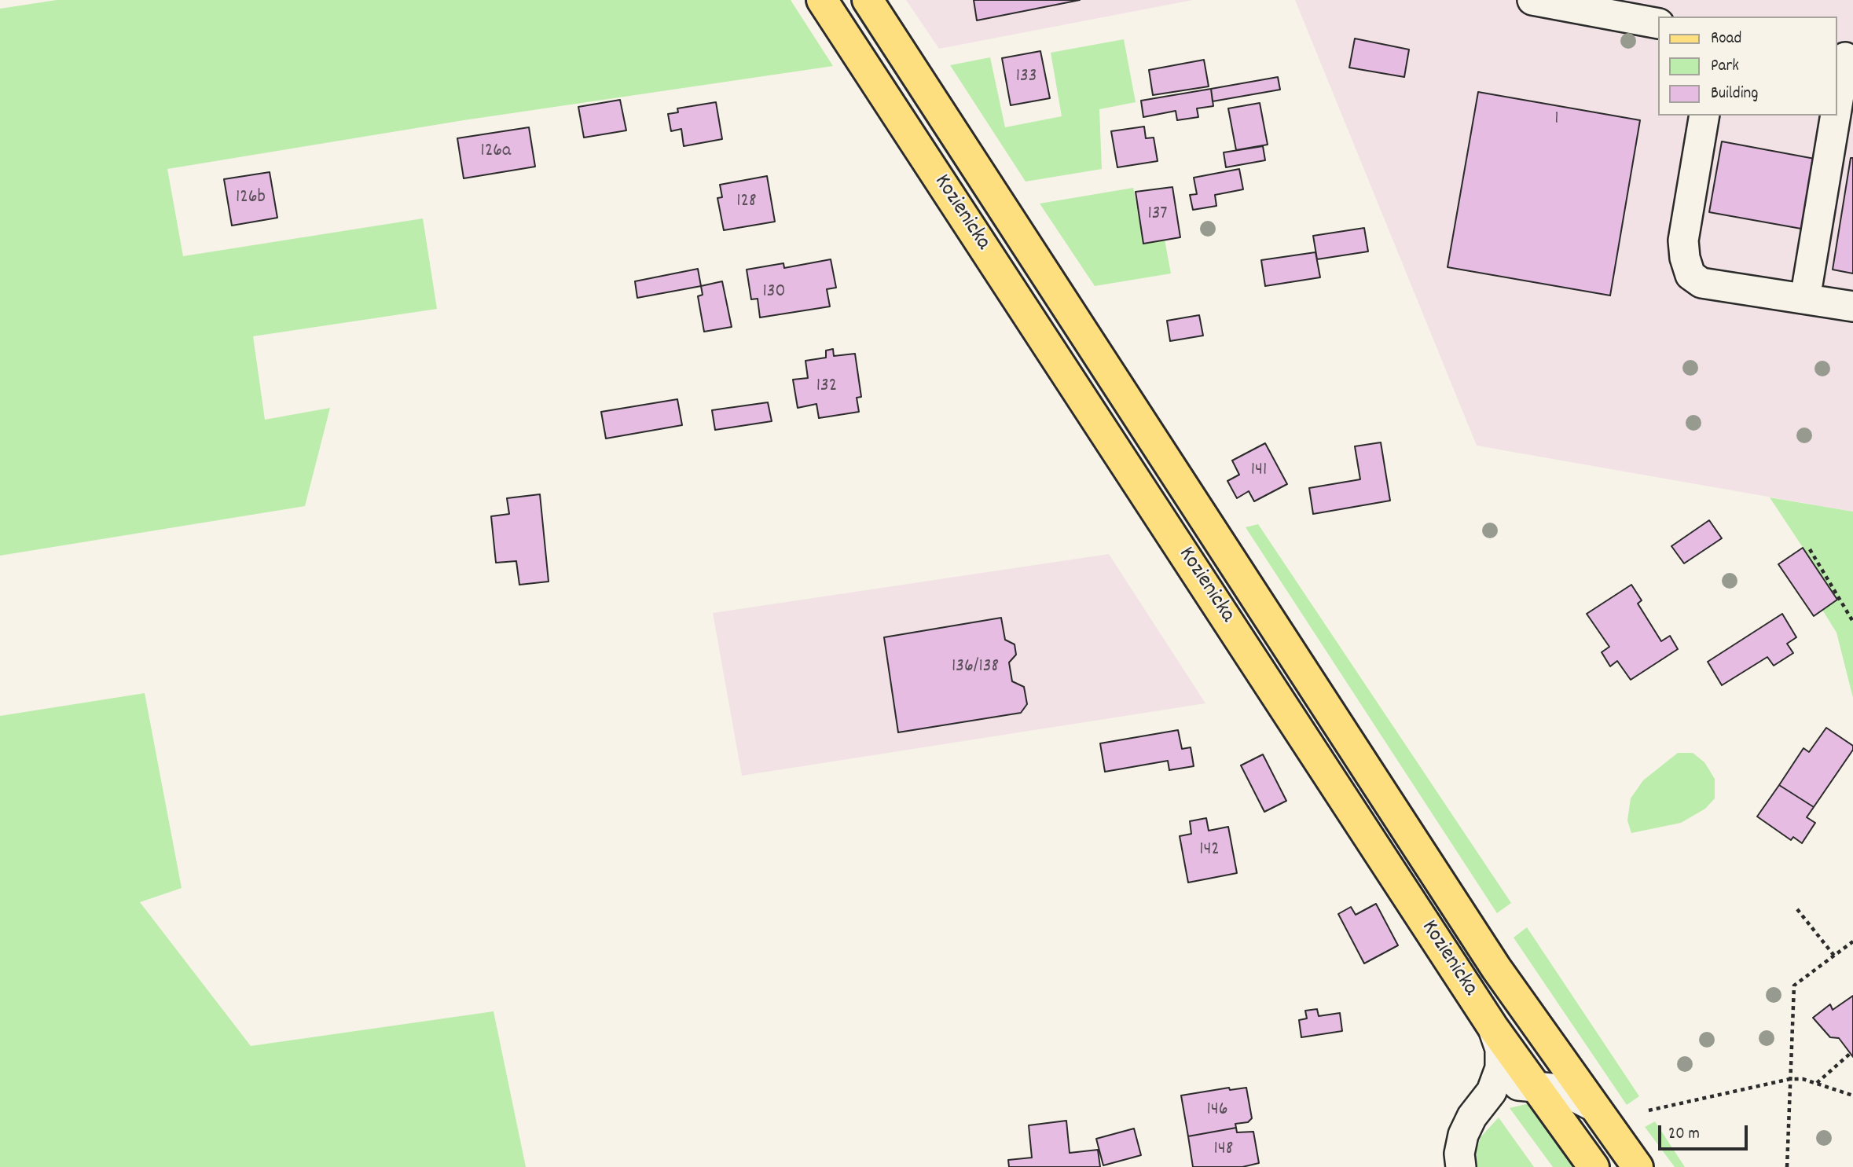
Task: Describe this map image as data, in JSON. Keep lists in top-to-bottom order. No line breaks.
{"streets":{"main road":["Kozienicka"]},"house_numbers":["133","1","126a","126b","128","137","130","132","141","136/138","142","146","148"],"legend":["Road","Park","Building"],"scale_bar":"20 m"}
